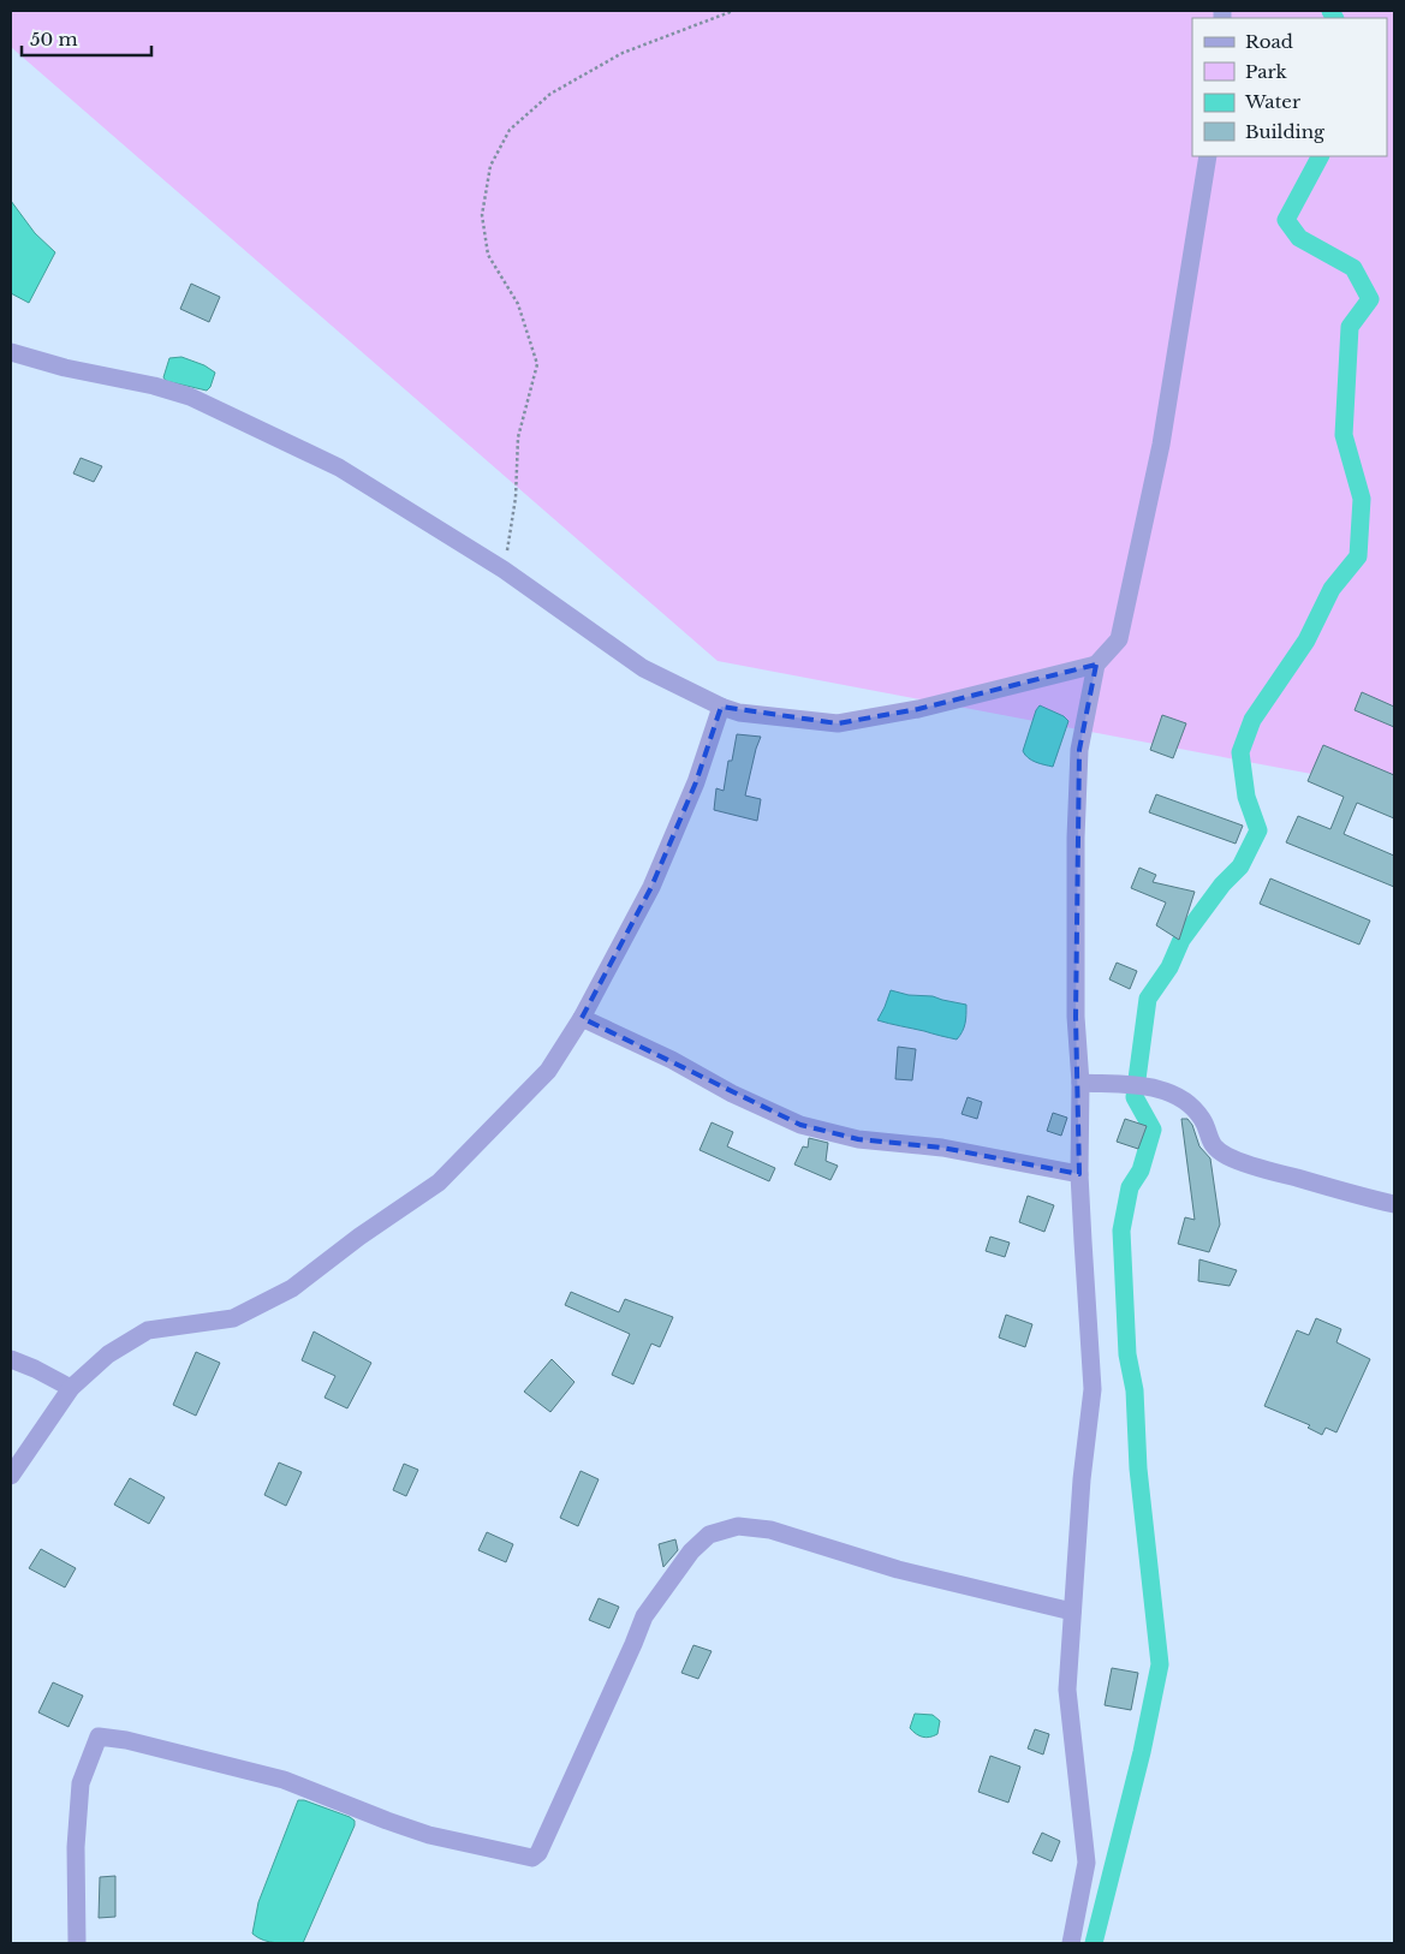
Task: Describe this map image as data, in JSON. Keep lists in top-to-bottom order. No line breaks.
{"legend":["Road","Park","Water","Building"],"scale_bar":"50 m"}
